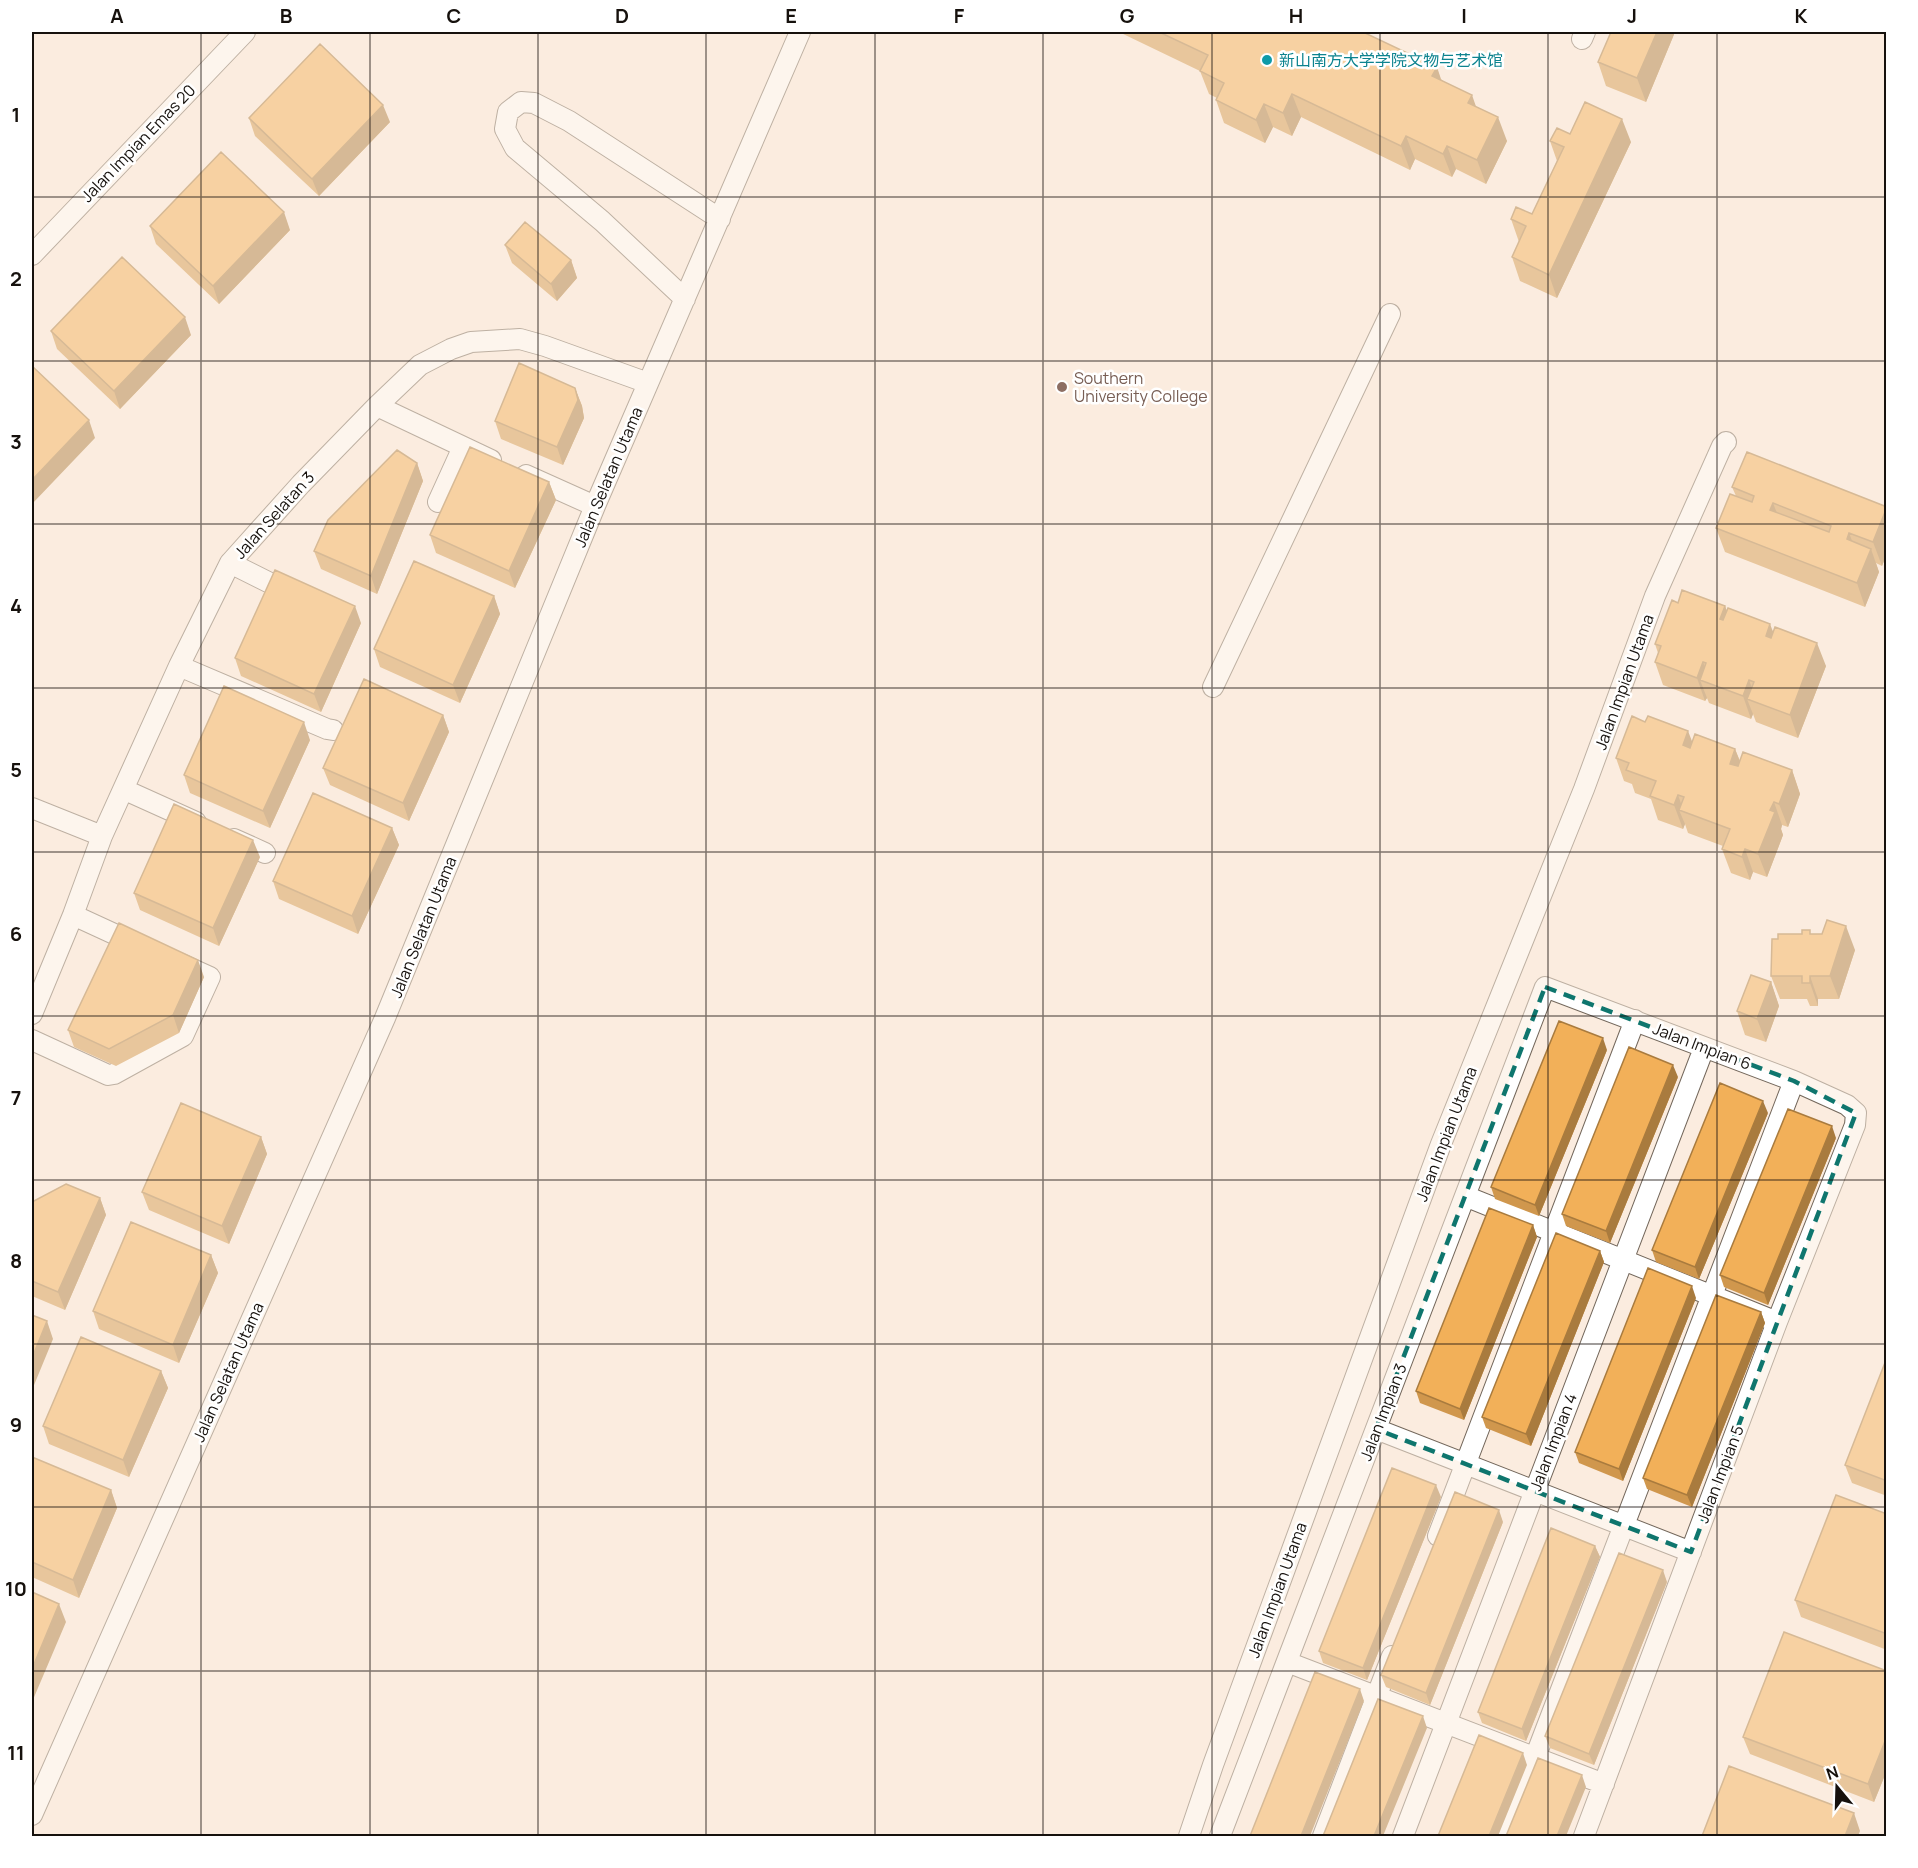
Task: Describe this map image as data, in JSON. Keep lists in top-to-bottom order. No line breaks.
{"streets":{"street":["Jalan Impian Emas 20","Jalan Selatan Utama","Jalan Selatan 3","Jalan Impian Utama","Jalan Impian 6","Jalan Impian 3","Jalan Impian 4","Jalan Impian 5"]},"crossings":[["Jalan Selatan Utama","Jalan Selatan 3"],["Jalan Impian 6","Jalan Impian 3"],["Jalan Impian 6","Jalan Impian 4"],["Jalan Impian 6","Jalan Impian 5"]],"places":["新山南方大学学院文物与艺术馆","Southern University College"],"north":"top","grid":{"columns":["A","B","C","D","E","F","G","H","I","J","K"],"rows":["1","2","3","4","5","6","7","8","9","10","11"]}}
